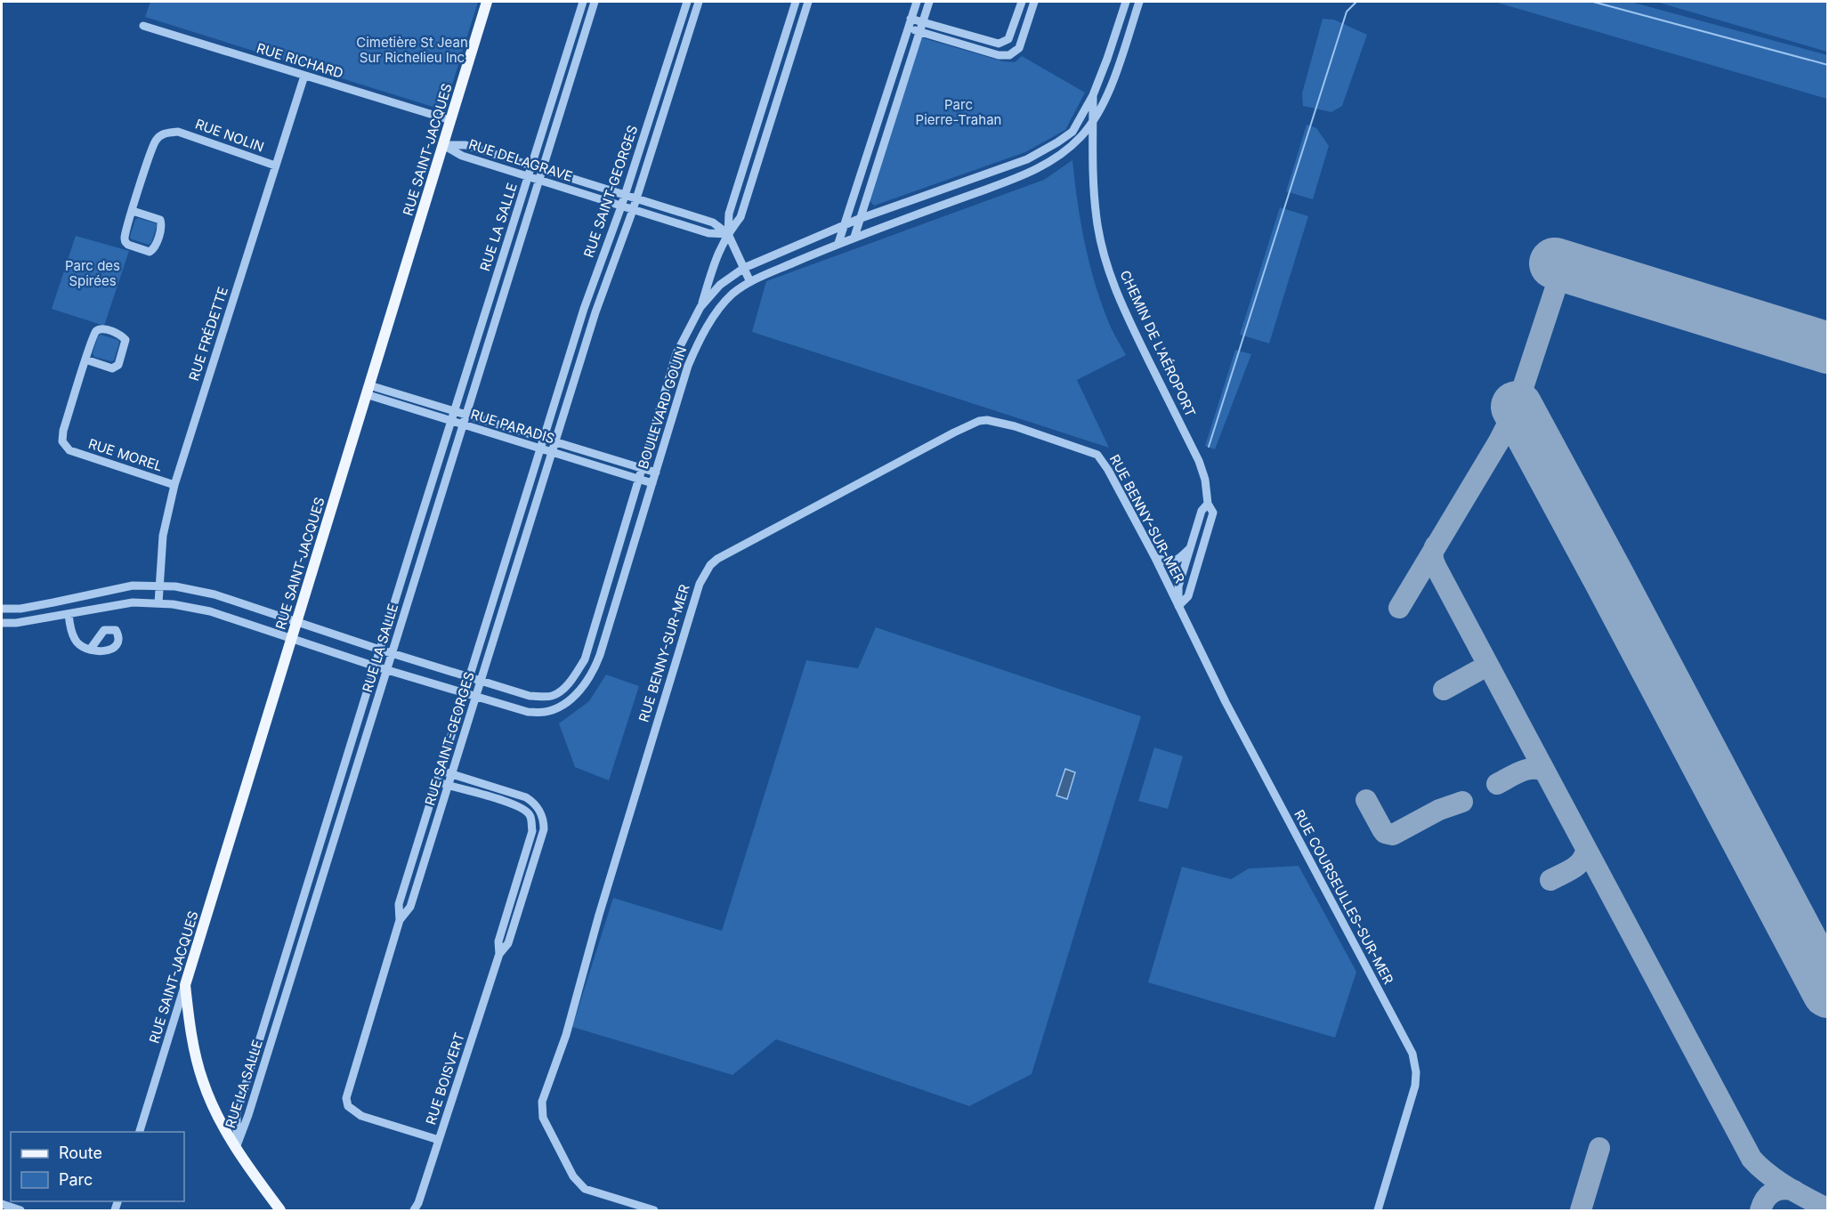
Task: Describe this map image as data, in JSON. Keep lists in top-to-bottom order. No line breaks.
{"streets":{"main road":["RUE SAINT-JACQUES"],"street":["RUE RICHARD","RUE NOLIN","RUE DELAGRAVE","RUE SAINT-GEORGES","RUE LA SALLE","RUE FRÉDETTE","CHEMIN DE L'AÉROPORT","BOULEVARD GOUIN","RUE PARADIS","RUE MOREL","RUE BENNY-SUR-MER","RUE COURSEULLES-SUR-MER","RUE BOISVERT"]},"crossings":[["RUE RICHARD","RUE SAINT-JACQUES"],["RUE RICHARD","RUE FRÉDETTE"],["RUE NOLIN","RUE FRÉDETTE"],["RUE SAINT-JACQUES","RUE DELAGRAVE"],["RUE SAINT-JACQUES","BOULEVARD GOUIN"],["RUE SAINT-JACQUES","RUE PARADIS"],["RUE DELAGRAVE","RUE SAINT-GEORGES"],["RUE DELAGRAVE","RUE LA SALLE"],["RUE SAINT-GEORGES","BOULEVARD GOUIN"],["RUE SAINT-GEORGES","RUE PARADIS"],["RUE SAINT-GEORGES","RUE BOISVERT"],["RUE LA SALLE","BOULEVARD GOUIN"],["RUE LA SALLE","RUE PARADIS"],["RUE FRÉDETTE","BOULEVARD GOUIN"],["RUE FRÉDETTE","RUE MOREL"],["CHEMIN DE L'AÉROPORT","BOULEVARD GOUIN"],["CHEMIN DE L'AÉROPORT","RUE BENNY-SUR-MER"],["CHEMIN DE L'AÉROPORT","RUE COURSEULLES-SUR-MER"],["BOULEVARD GOUIN","RUE PARADIS"],["RUE BENNY-SUR-MER","RUE COURSEULLES-SUR-MER"]],"parks":["Cimetière St Jean Sur Richelieu Inc","Parc Pierre-Trahan","Parc des Spirées"],"legend":["Route","Parc"]}
